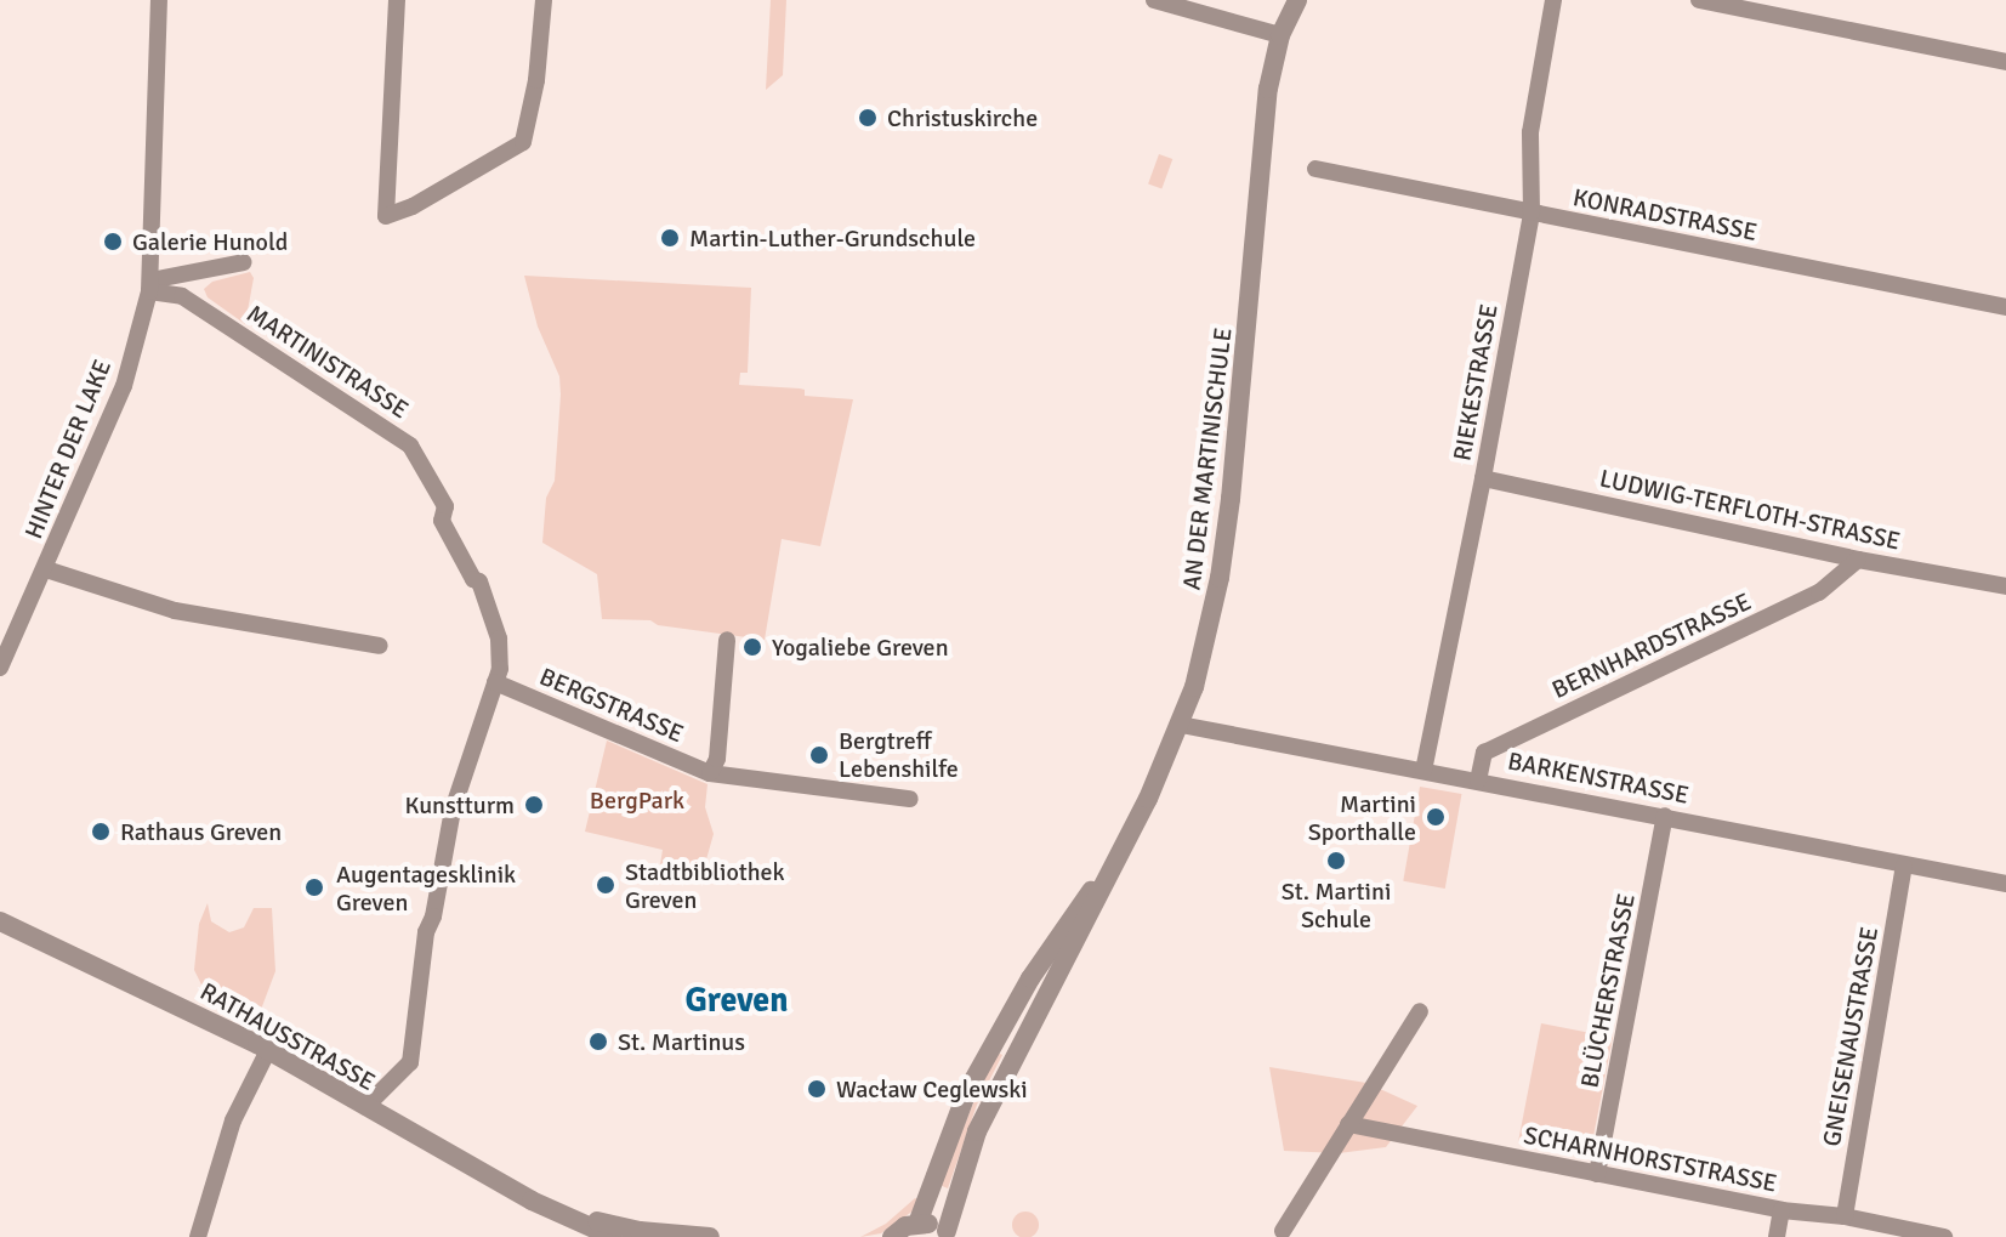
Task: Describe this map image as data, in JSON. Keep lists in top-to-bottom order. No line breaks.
{"streets":{"street":["KONRADSTRASSE","MARTINISTRASSE","RIEKESTRASSE","HINTER DER LAKE","AN DER MARTINISCHULE","LUDWIG-TERFLOTH-STRASSE","BERNHARDSTRASSE","BERGSTRASSE","BARKENSTRASSE","BLÜCHERSTRASSE","RATHAUSSTRASSE","GNEISENAUSTRASSE","SCHARNHORSTSTRASSE"]},"crossings":[["KONRADSTRASSE","RIEKESTRASSE"],["MARTINISTRASSE","HINTER DER LAKE"],["MARTINISTRASSE","BERGSTRASSE"],["MARTINISTRASSE","RATHAUSSTRASSE"],["RIEKESTRASSE","LUDWIG-TERFLOTH-STRASSE"],["RIEKESTRASSE","BARKENSTRASSE"],["AN DER MARTINISCHULE","BARKENSTRASSE"],["LUDWIG-TERFLOTH-STRASSE","BERNHARDSTRASSE"],["BERNHARDSTRASSE","BARKENSTRASSE"],["BARKENSTRASSE","BLÜCHERSTRASSE"],["BARKENSTRASSE","GNEISENAUSTRASSE"],["BLÜCHERSTRASSE","SCHARNHORSTSTRASSE"],["GNEISENAUSTRASSE","SCHARNHORSTSTRASSE"]],"districts":["Greven"],"parks":["BergPark"],"places":["Christuskirche","Martin-Luther-Grundschule","Galerie Hunold","Yogaliebe Greven","Bergtreff Lebenshilfe","Kunstturm","Martini Sporthalle","Rathaus Greven","St. Martini Schule","Stadtbibliothek Greven","Augentagesklinik Greven","St. Martinus","Wacław Ceglewski"]}
